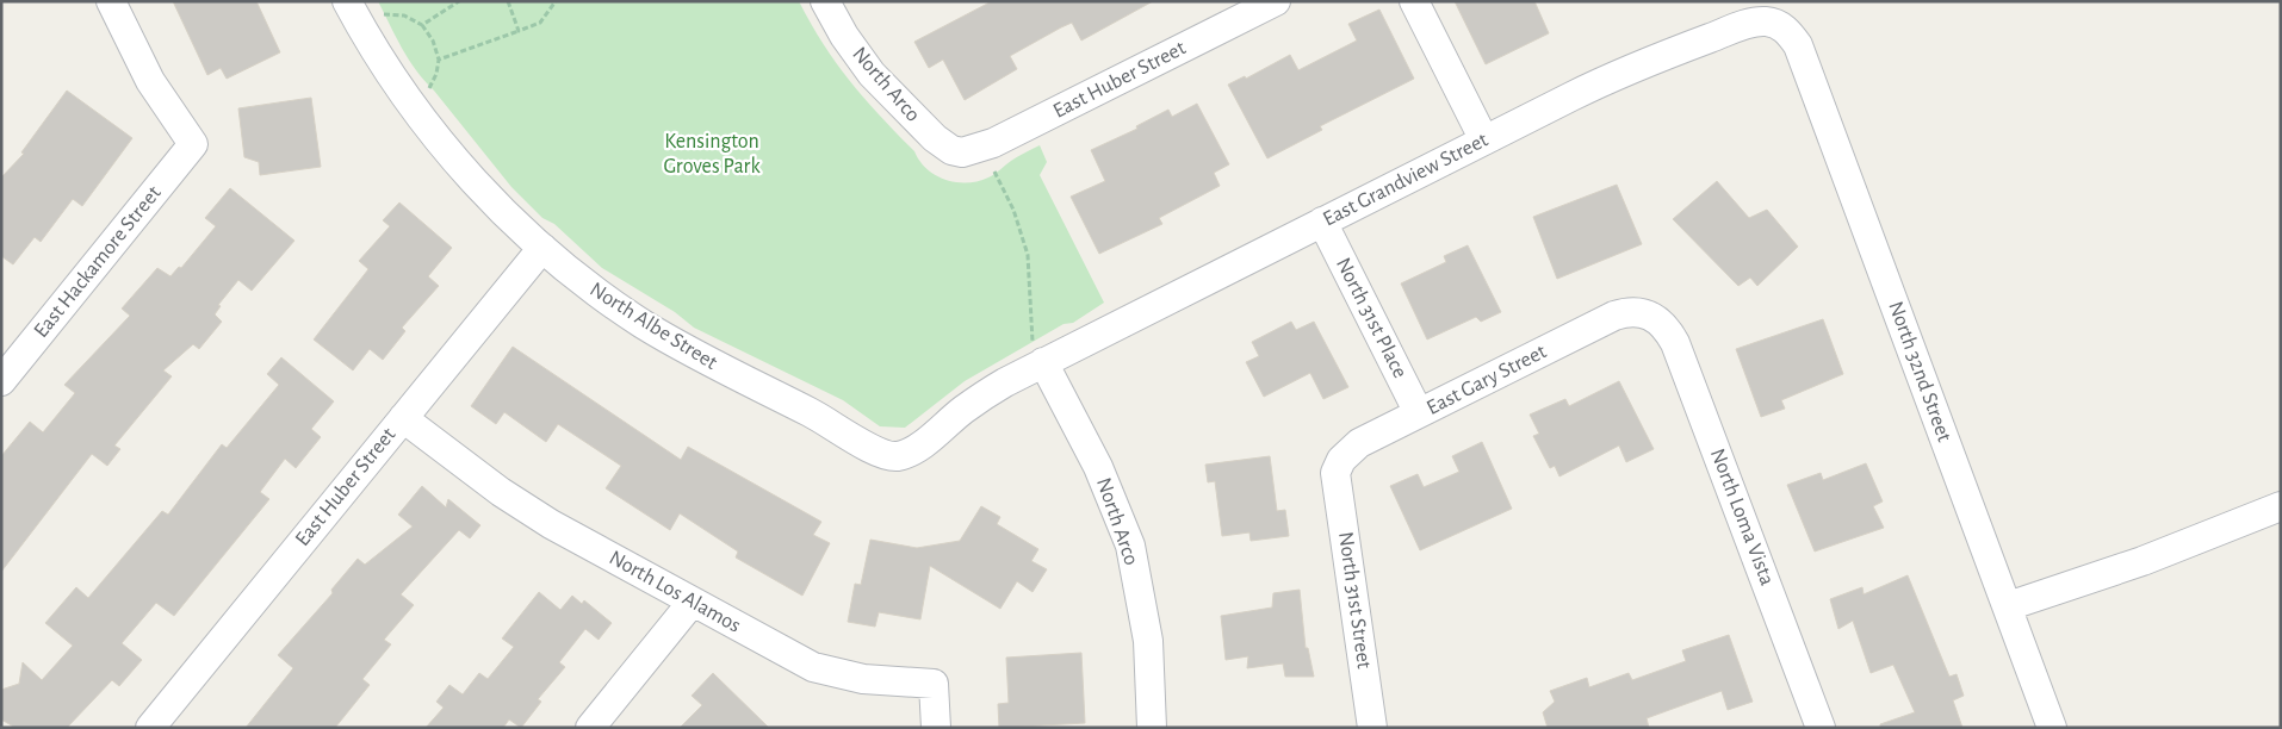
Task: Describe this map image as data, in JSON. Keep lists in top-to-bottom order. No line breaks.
{"streets":{"street":["East Huber Street","North Arco","East Grandview Street","East Hackamore Street","North 31st Place","North Albe Street","North 32nd Street","East Gary Street","North Loma Vista","North Los Alamos","North 31st Street"]},"crossings":[["East Huber Street","North Arco"],["East Huber Street","North Albe Street"],["East Huber Street","North Los Alamos"],["North Arco","East Grandview Street"],["North Arco","North Albe Street"],["East Grandview Street","North 31st Place"],["East Grandview Street","North Albe Street"],["East Grandview Street","North 32nd Street"],["North 31st Place","East Gary Street"],["East Gary Street","North Loma Vista"],["East Gary Street","North 31st Street"]],"parks":["Kensington Groves Park"]}
